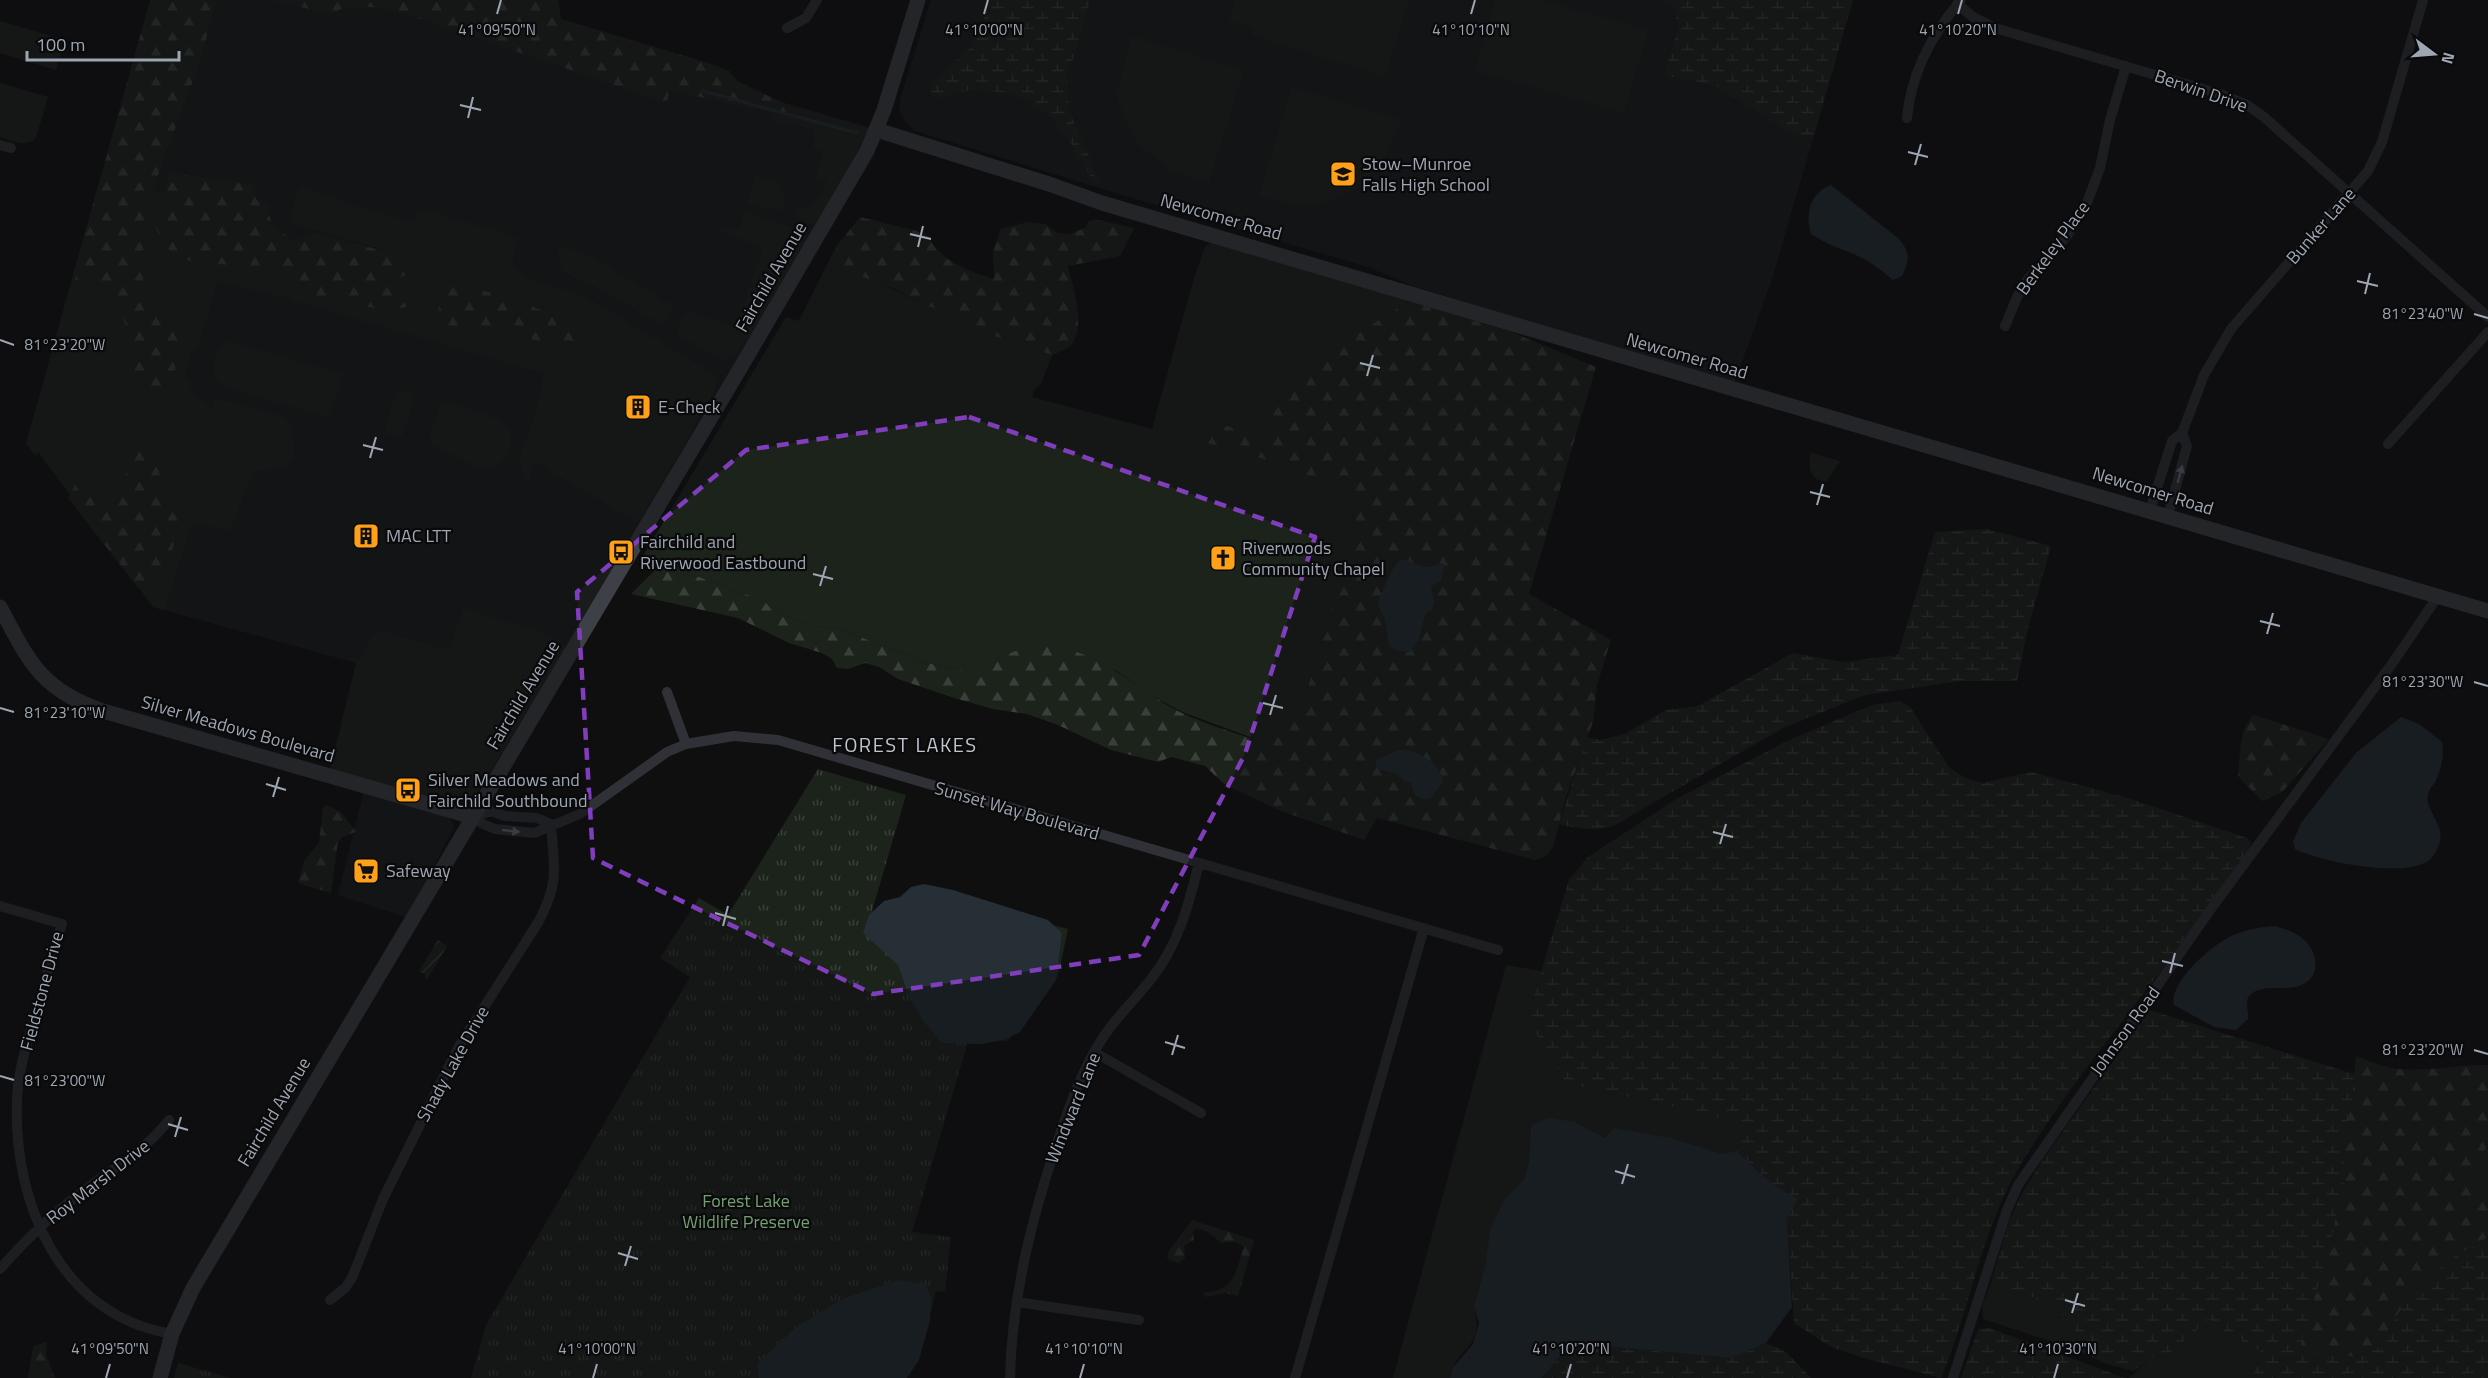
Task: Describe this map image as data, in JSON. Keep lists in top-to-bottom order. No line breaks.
{"streets":{"street":["Berwin Drive","Newcomer Road","Bunker Lane","Berkeley Place","Fairchild Avenue","Silver Meadows Boulevard","Sunset Way Boulevard","Fieldstone Drive","Johnson Road","Shady Lake Drive","Windward Lane","Roy Marsh Drive"]},"crossings":[["Berwin Drive","Bunker Lane"],["Berwin Drive","Berkeley Place"],["Newcomer Road","Bunker Lane"],["Newcomer Road","Fairchild Avenue"],["Newcomer Road","Johnson Road"],["Fairchild Avenue","Silver Meadows Boulevard"],["Fairchild Avenue","Fieldstone Drive"],["Sunset Way Boulevard","Shady Lake Drive"],["Sunset Way Boulevard","Windward Lane"],["Fieldstone Drive","Roy Marsh Drive"]],"districts":["FOREST LAKES"],"parks":["Forest Lake Wildlife Preserve"],"places":{"school or university":["Stow–Munroe Falls High School"],"building":["E-Check","MAC LTT"],"bus stop":["Fairchild and Riverwood Eastbound","Silver Meadows and Fairchild Southbound"],"church":["Riverwoods Community Chapel"],"supermarket":["Safeway"]},"scale_bar":"100 m","north":"right","coordinates":["41°09'50\"N","41°10'00\"N","41°10'10\"N","41°10'20\"N","81°23'40\"W","81°23'20\"W","81°23'30\"W","81°23'10\"W","81°23'00\"W","41°10'30\"N"]}
